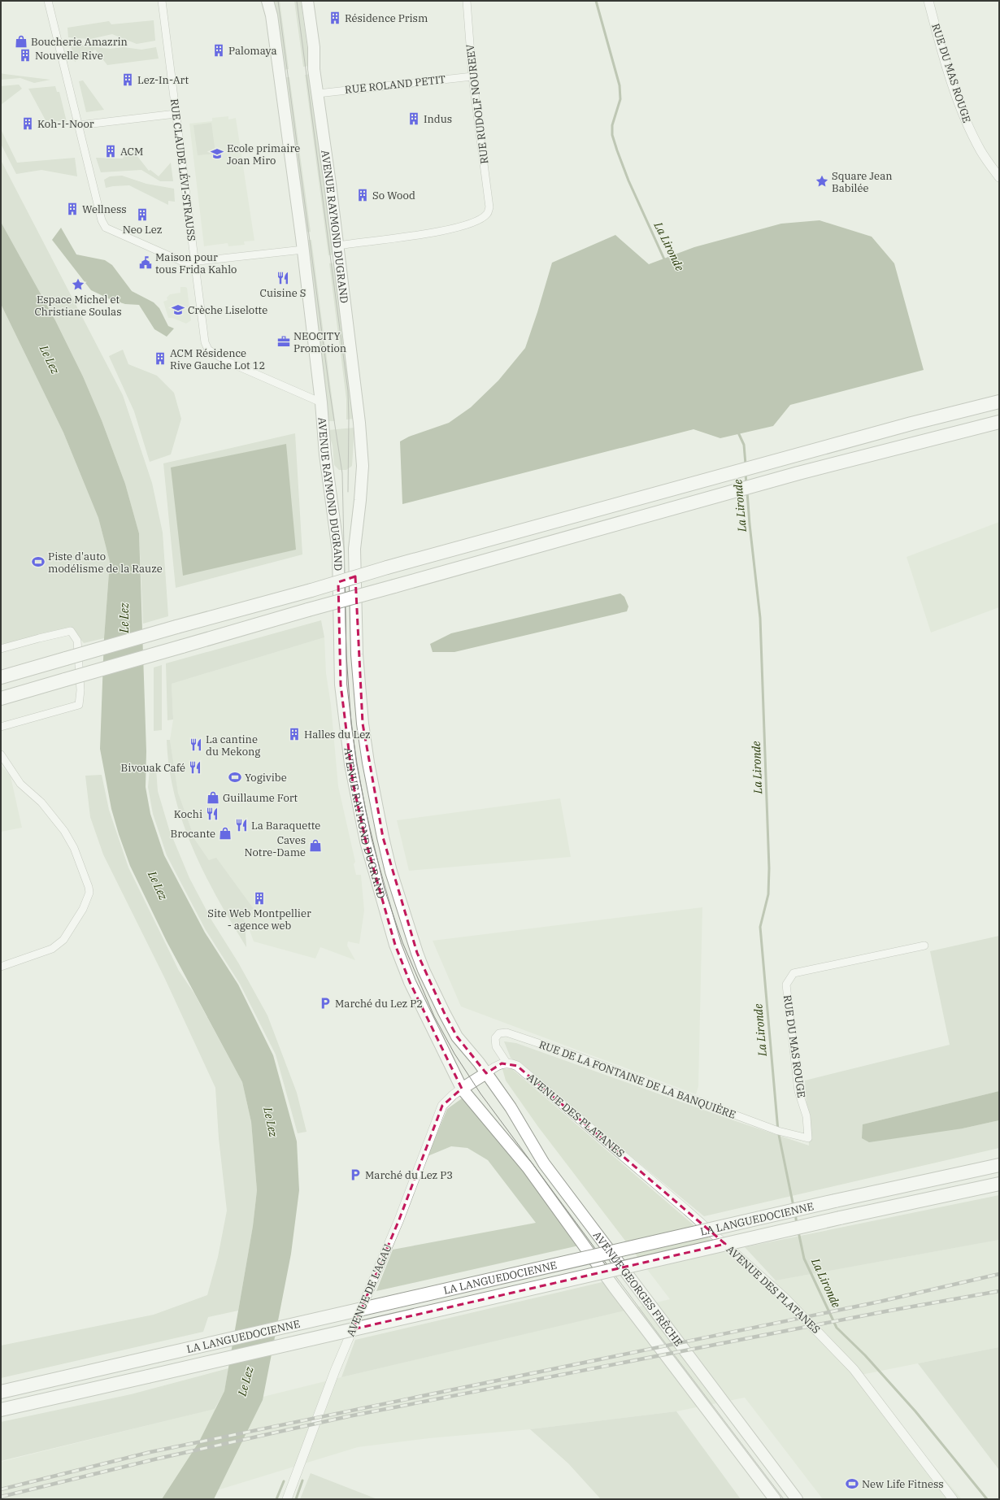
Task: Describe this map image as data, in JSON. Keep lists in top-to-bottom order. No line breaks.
{"streets":{"highway":["LA LANGUEDOCIENNE"],"main road":["AVENUE RAYMOND DUGRAND","AVENUE GEORGES FRÊCHE"],"street":["RUE DU MAS ROUGE","RUE ROLAND PETIT","RUE RUDOLF NOUREEV","RUE CLAUDE LÉVI-STRAUSS","RUE DE LA FONTAINE DE LA BANQUIÈRE","AVENUE DES PLATANES","AVENUE DE L'AGAU"]},"crossings":[["RUE DU MAS ROUGE","RUE DE LA FONTAINE DE LA BANQUIÈRE"],["RUE ROLAND PETIT","RUE RUDOLF NOUREEV"],["RUE ROLAND PETIT","AVENUE RAYMOND DUGRAND"],["RUE RUDOLF NOUREEV","AVENUE RAYMOND DUGRAND"],["RUE CLAUDE LÉVI-STRAUSS","AVENUE RAYMOND DUGRAND"],["AVENUE RAYMOND DUGRAND","AVENUE GEORGES FRÊCHE"],["RUE DE LA FONTAINE DE LA BANQUIÈRE","AVENUE DES PLATANES"],["AVENUE GEORGES FRÊCHE","AVENUE DE L'AGAU"]],"water":["La Lironde","Le Lez"],"places":{"building":["Résidence Prism","Palomaya","Nouvelle Rive","Lez-In-Art","Indus","Koh-I-Noor","ACM","So Wood","Wellness","Neo Lez","ACM Résidence Rive Gauche Lot 12","Halles du Lez","Site Web Montpellier - agence web"],"shop":["Boucherie Amazrin","Guillaume Fort","Brocante","Caves Notre-Dame"],"school or university":["Ecole primaire Joan Miro","Crèche Liselotte"],"place":["Square Jean Babilée","Espace Michel et Christiane Soulas"],"public building":["Maison pour tous Frida Kahlo"],"restaurant":["Cuisine S","La cantine du Mekong","Bivouak Café","Kochi","La Baraquette"],"office":["NEOCITY Promotion"],"sports":["Piste d'auto modélisme de la Rauze","Yogivibe","New Life Fitness"],"parking":["Marché du Lez P2","Marché du Lez P3"]}}
